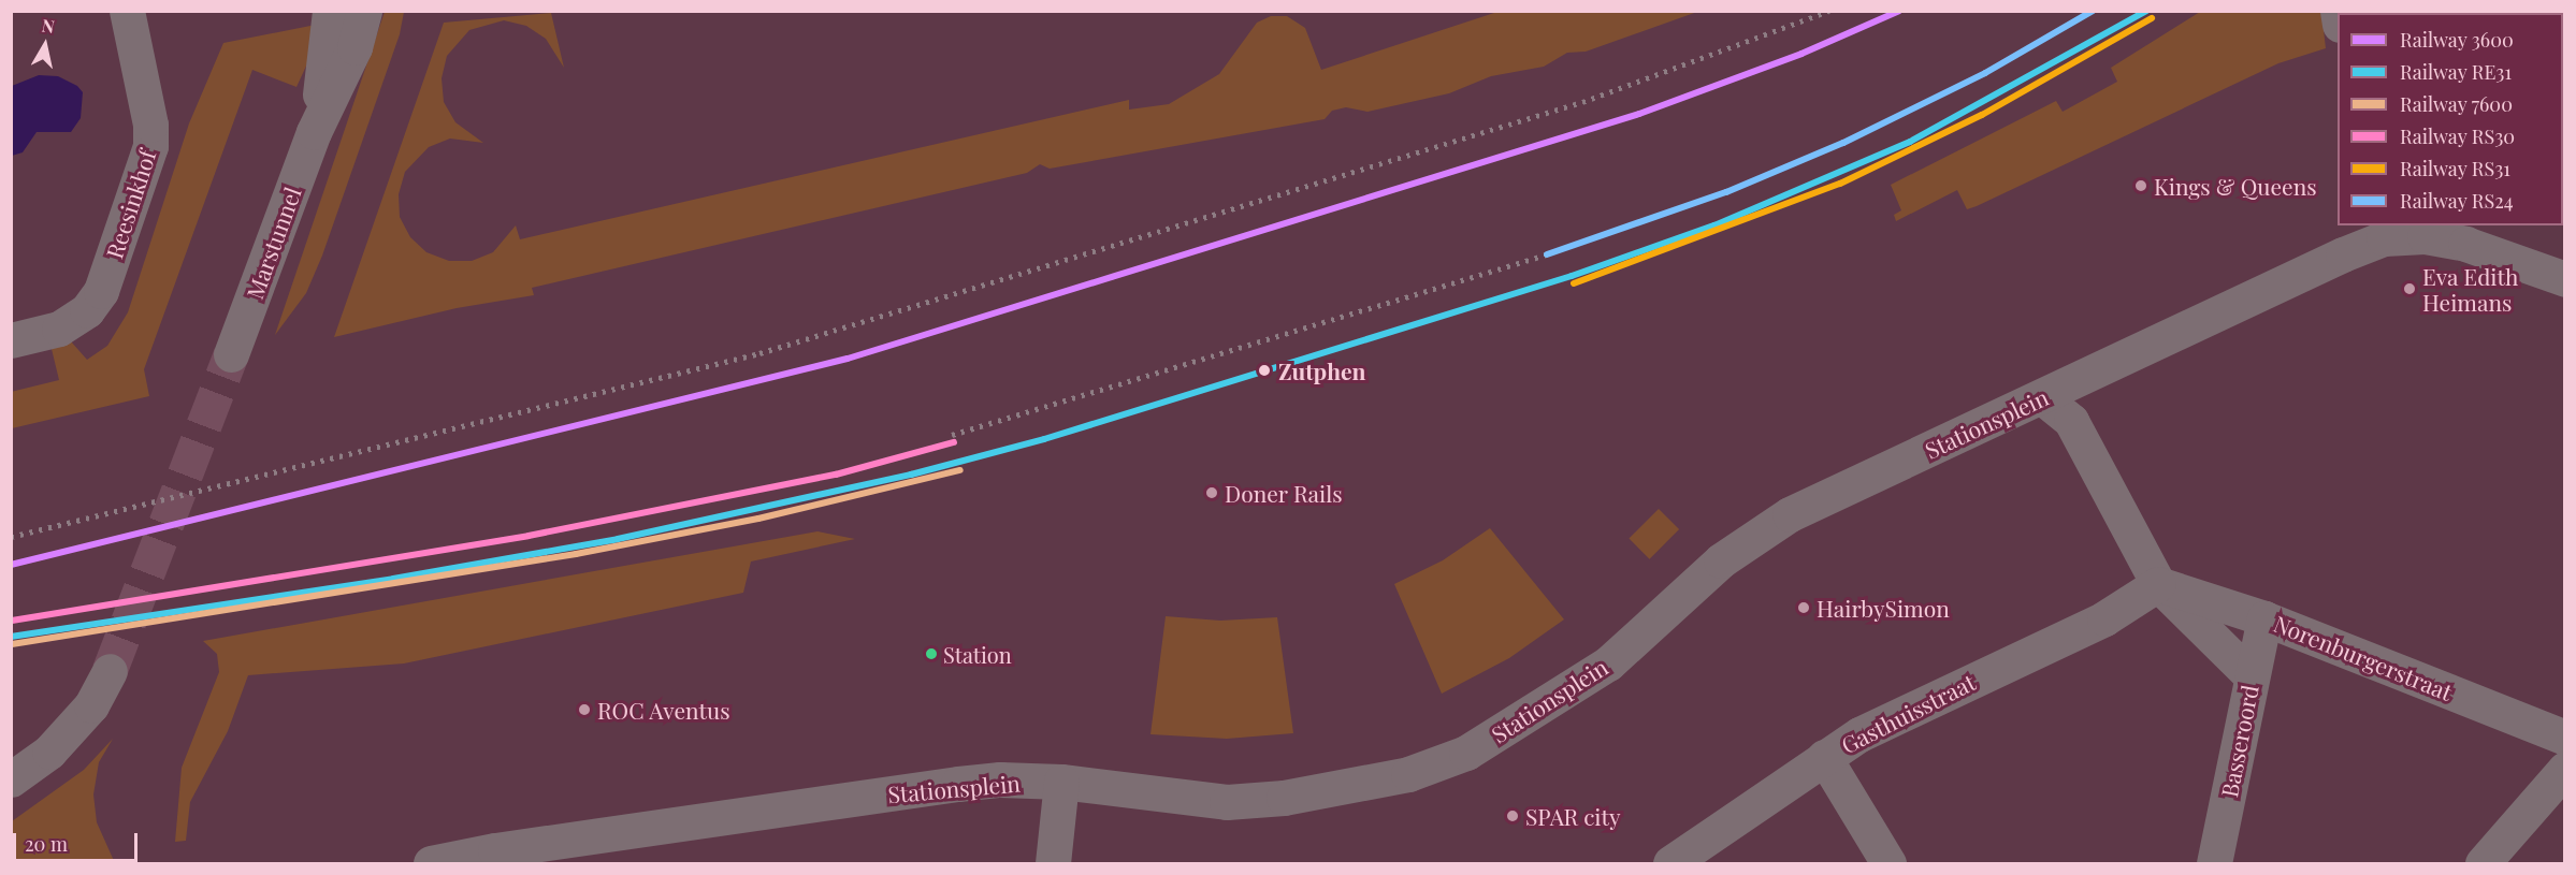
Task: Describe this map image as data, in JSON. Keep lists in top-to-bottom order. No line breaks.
{"streets":{"street":["Reesinkhof","Marstunnel","Stationsplein","Norenburgerstraat","Gasthuisstraat","Basseroord"]},"crossings":[["Norenburgerstraat","Gasthuisstraat"],["Norenburgerstraat","Basseroord"]],"places":["Kings & Queens","Eva Edith Heimans","Zutphen","Doner Rails","HairbySimon","Station","ROC Aventus","SPAR city"],"lines":["rail line 3600","rail line RE31","rail line RS24","rail line RS31","rail line RS30","rail line 7600"],"legend":["Railway 3600","Railway RE31","Railway 7600","Railway RS30","Railway RS31","Railway RS24"],"scale_bar":"20 m","north":"top"}
